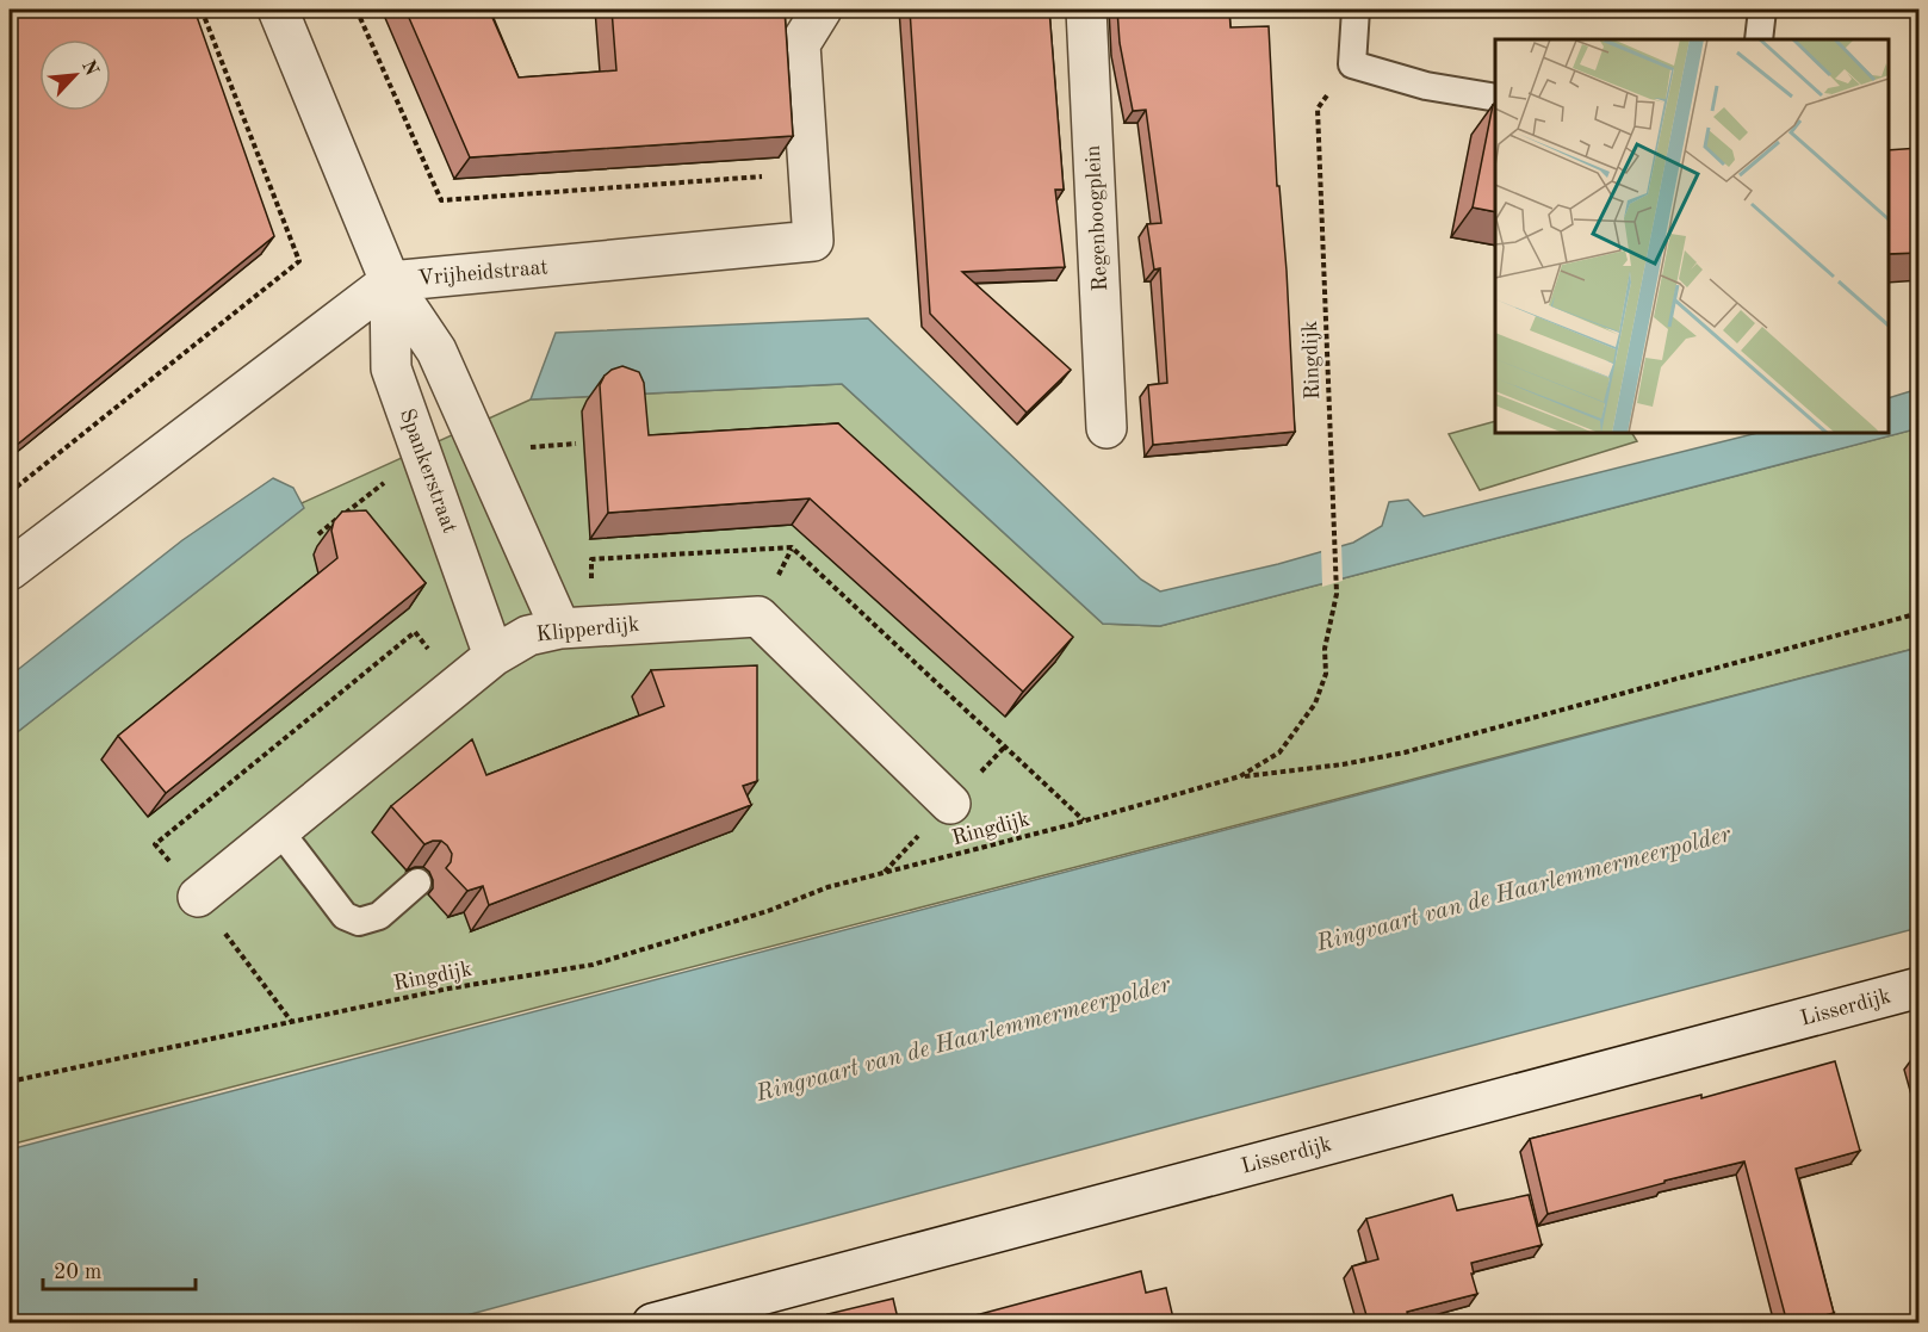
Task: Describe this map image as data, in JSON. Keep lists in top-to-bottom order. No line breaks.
{"streets":{"street":["Regenboogplein","Vrijheidstraat","Spankerstraat","Klipperdijk","Lisserdijk"],"path":["Ringdijk"]},"crossings":[["Vrijheidstraat","Spankerstraat"],["Spankerstraat","Klipperdijk"]],"water":["Ringvaart van de Haarlemmermeerpolder"],"scale_bar":"20 m","north":"top right"}
